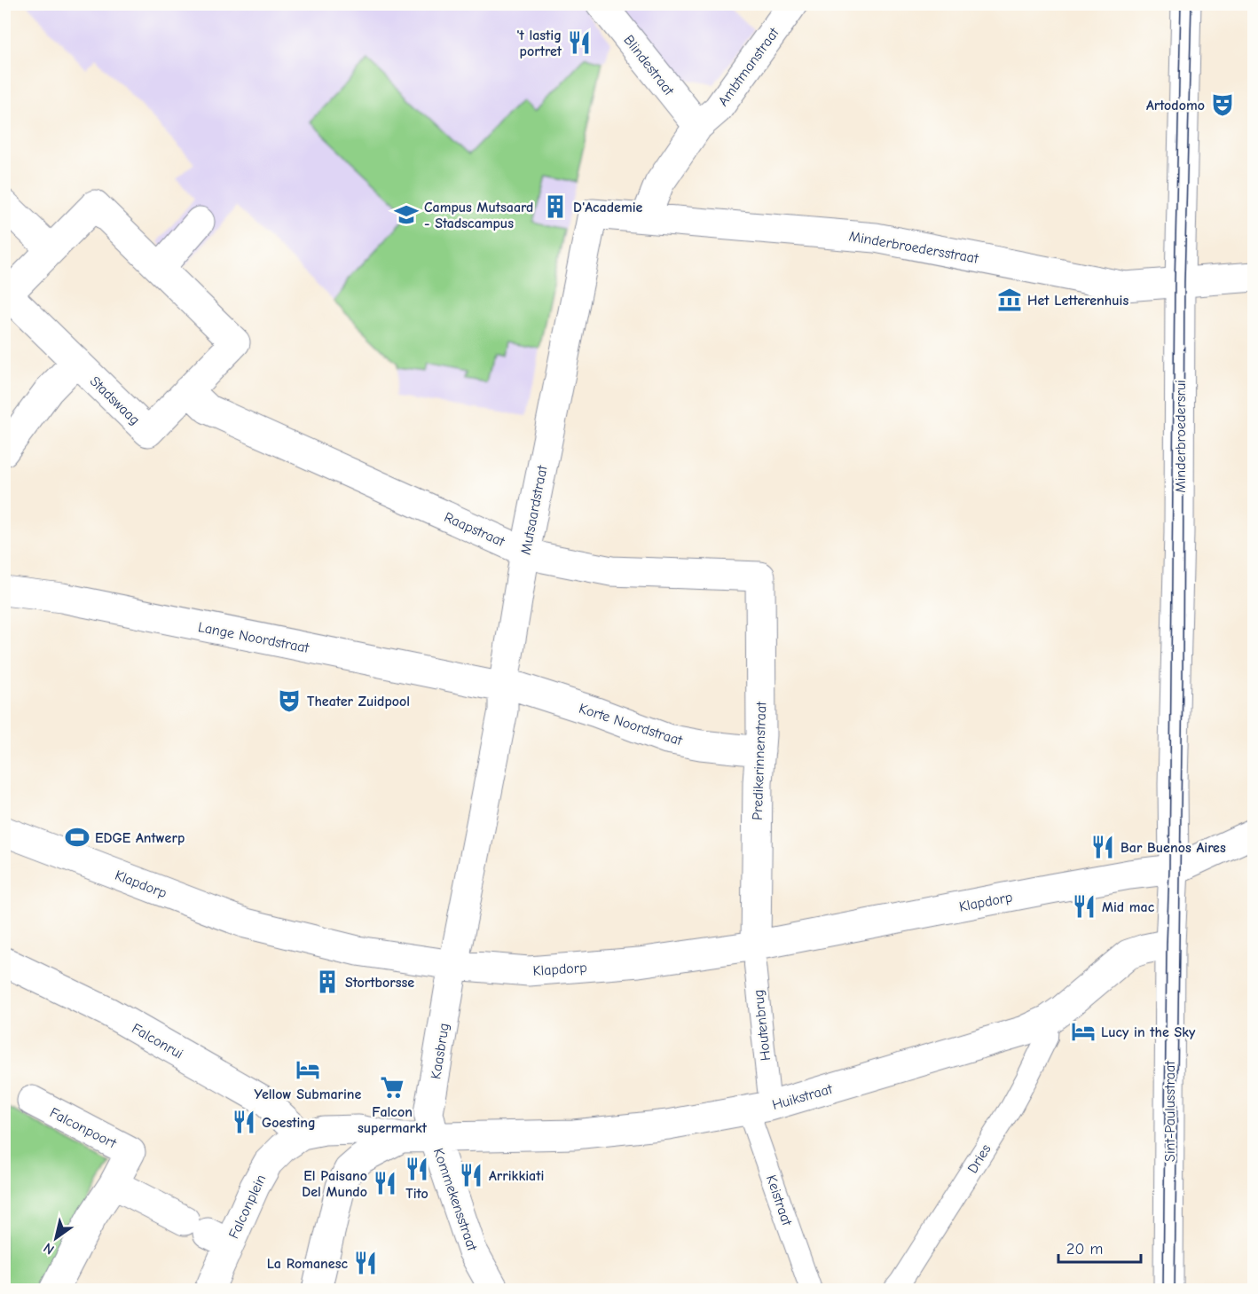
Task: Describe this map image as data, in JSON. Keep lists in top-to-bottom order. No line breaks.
{"streets":{"street":["Blindestraat","Ambtmanstraat","Minderbroedersstraat","Stadswaag","Minderbroedersrui","Mutsaardstraat","Raapstraat","Lange Noordstraat","Korte Noordstraat","Predikerinnenstraat","Klapdorp","Houtenbrug","Falconrui","Kaasbrug","Huikstraat","Sint-Paulusstraat","Falconpoort","Dries","Kommekensstraat","Keistraat","Falconplein"]},"crossings":[["Blindestraat","Ambtmanstraat"],["Minderbroedersstraat","Minderbroedersrui"],["Minderbroedersstraat","Mutsaardstraat"],["Stadswaag","Raapstraat"],["Minderbroedersrui","Klapdorp"],["Minderbroedersrui","Sint-Paulusstraat"],["Mutsaardstraat","Raapstraat"],["Mutsaardstraat","Lange Noordstraat"],["Mutsaardstraat","Korte Noordstraat"],["Mutsaardstraat","Klapdorp"],["Mutsaardstraat","Kaasbrug"],["Raapstraat","Predikerinnenstraat"],["Lange Noordstraat","Korte Noordstraat"],["Korte Noordstraat","Predikerinnenstraat"],["Predikerinnenstraat","Klapdorp"],["Predikerinnenstraat","Houtenbrug"],["Klapdorp","Houtenbrug"],["Klapdorp","Kaasbrug"],["Klapdorp","Sint-Paulusstraat"],["Houtenbrug","Huikstraat"],["Houtenbrug","Keistraat"],["Falconrui","Falconplein"],["Kaasbrug","Huikstraat"],["Kaasbrug","Kommekensstraat"],["Huikstraat","Sint-Paulusstraat"],["Huikstraat","Dries"],["Huikstraat","Kommekensstraat"],["Huikstraat","Keistraat"],["Huikstraat","Falconplein"]],"places":{"restaurant":["'t lastig portret","Bar Buenos Aires","Mid mac","Goesting","Tito","Arrikkiati","El Paisano Del Mundo","La Romanesc"],"theatre":["Artodomo","Theater Zuidpool"],"building":["D'Academie","Stortborsse"],"school or university":["Campus Mutsaard - Stadscampus"],"museum":["Het Letterenhuis"],"sports":["EDGE Antwerp"],"hotel":["Lucy in the Sky","Yellow Submarine"],"supermarket":["Falcon supermarkt"]},"scale_bar":"20 m","north":"bottom left"}
